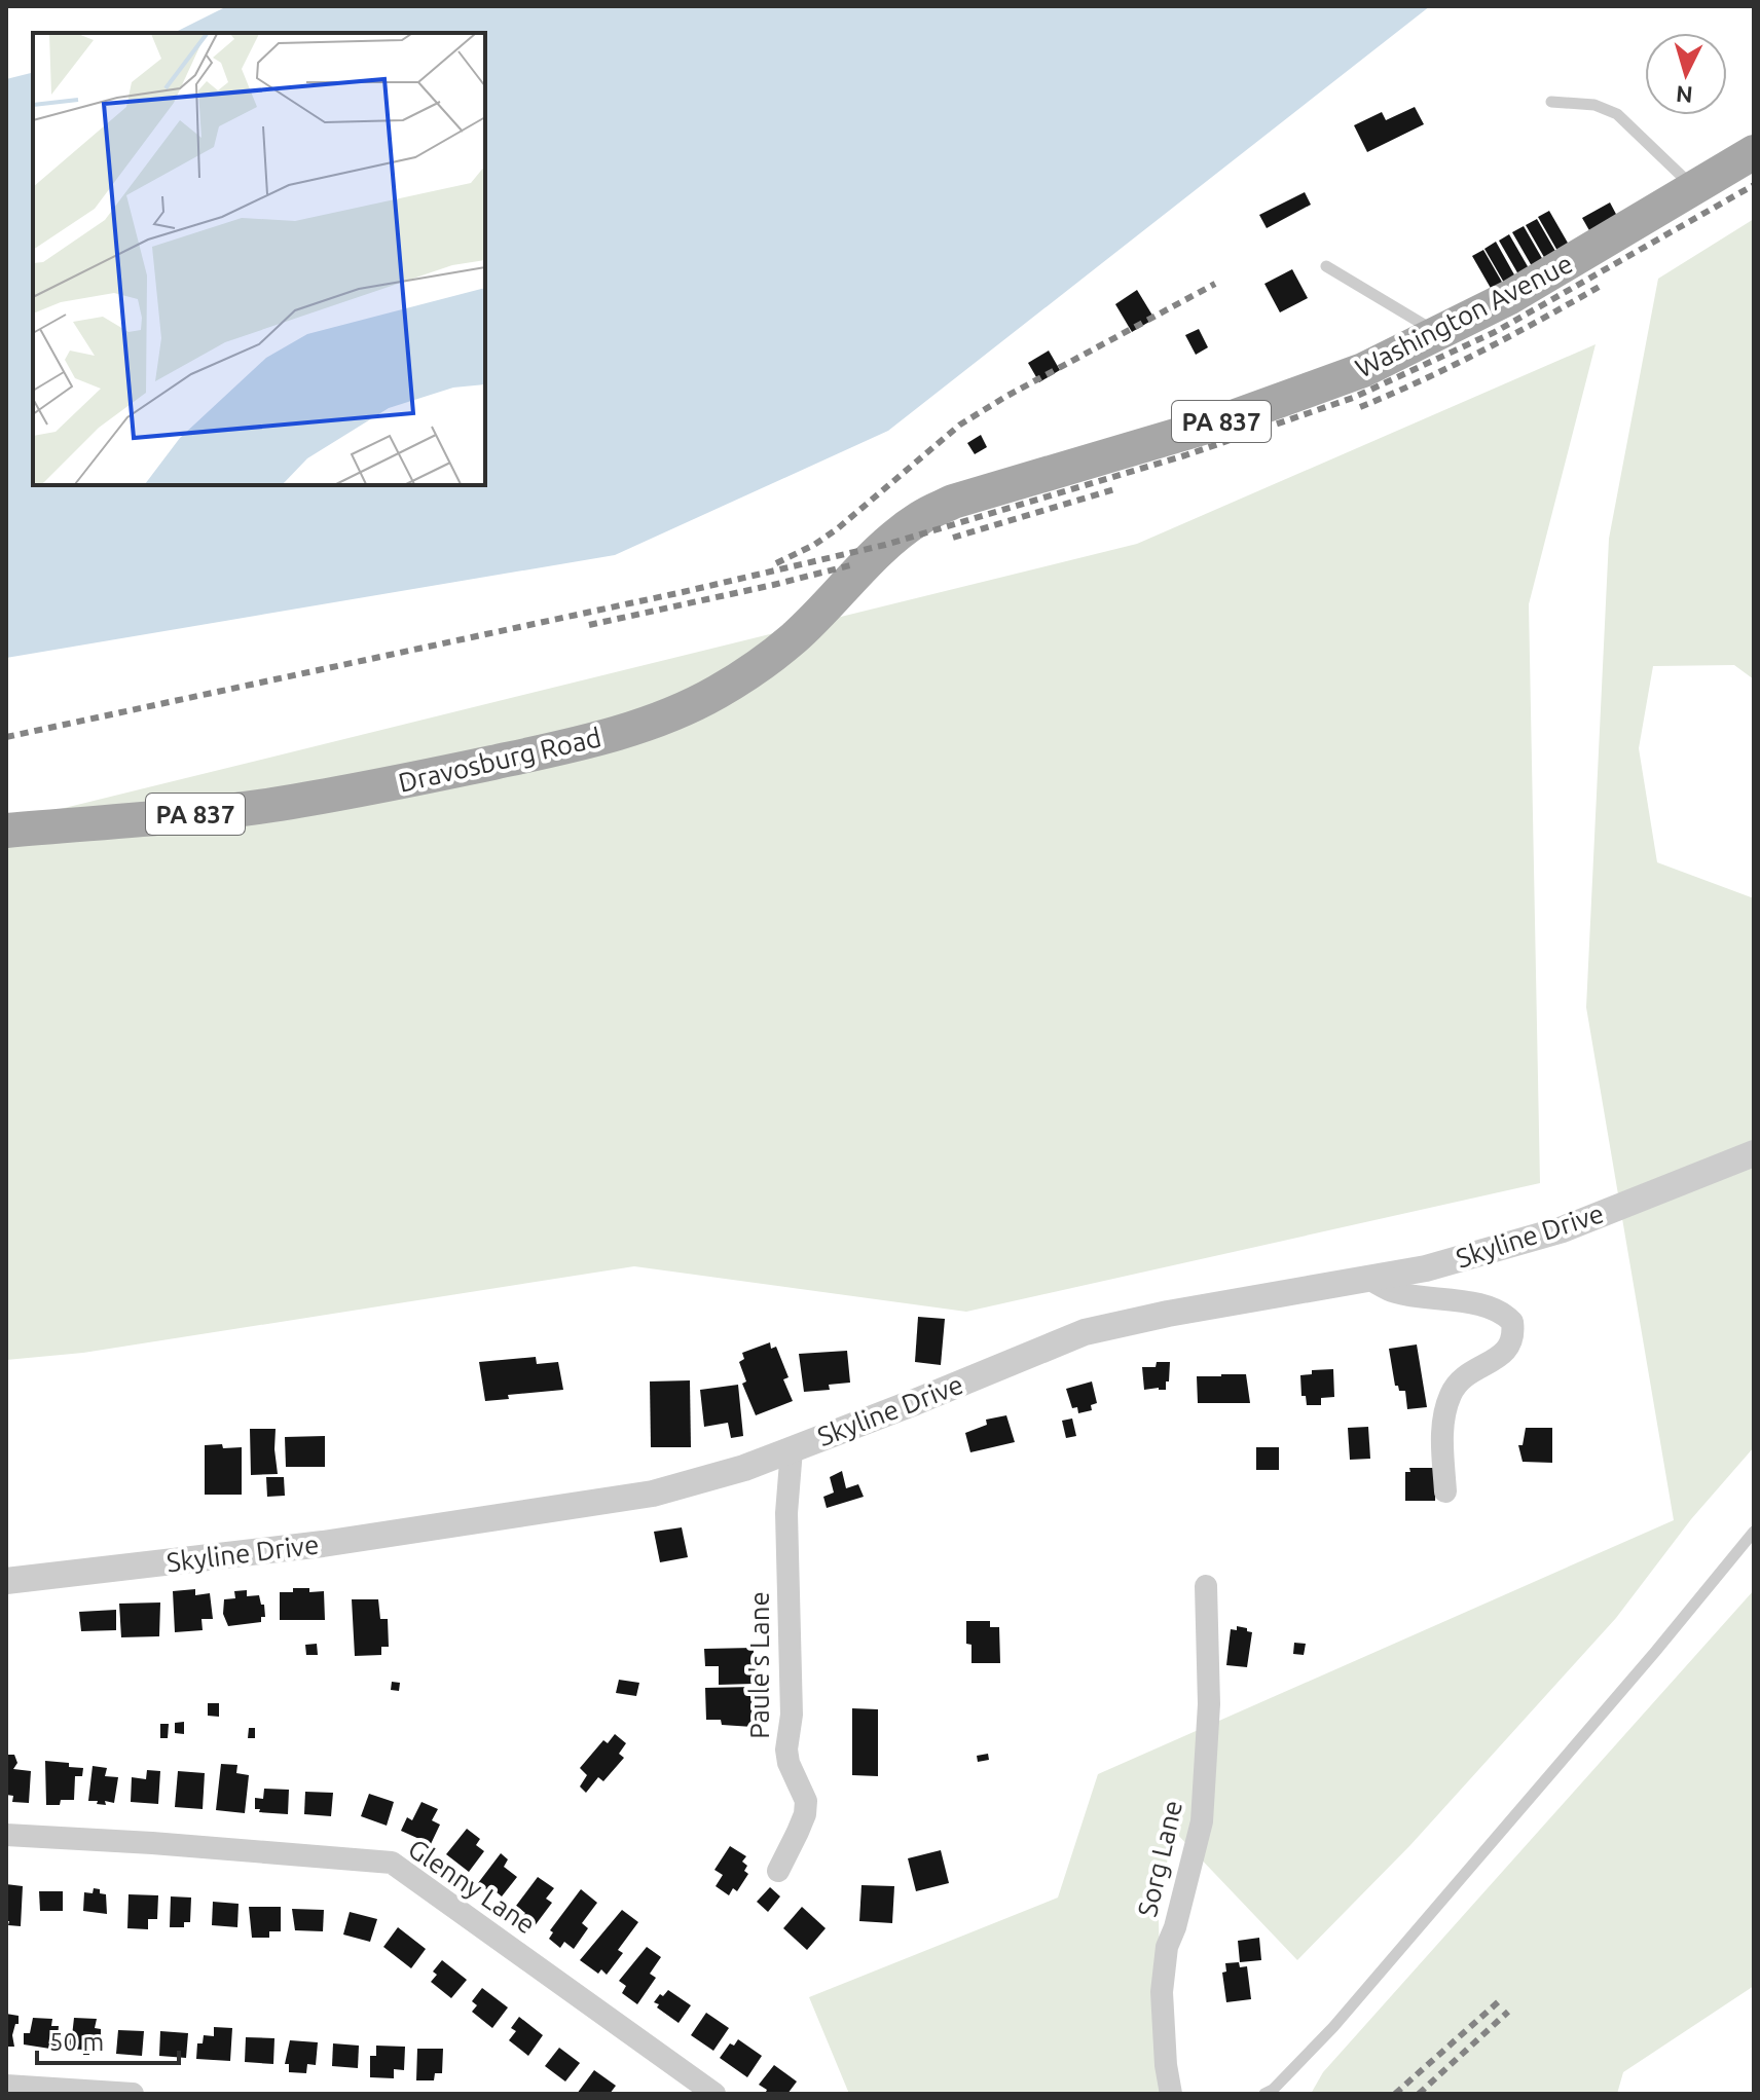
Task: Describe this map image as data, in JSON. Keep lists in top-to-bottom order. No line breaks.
{"streets":{"main road":["Washington Avenue","PA 837","Dravosburg Road"],"street":["Skyline Drive","Paule's Lane","Sorg Lane","Glenny Lane"]},"crossings":[["Washington Avenue","Dravosburg Road"],["Skyline Drive","Paule's Lane"]],"scale_bar":"50 m","north":"bottom"}
